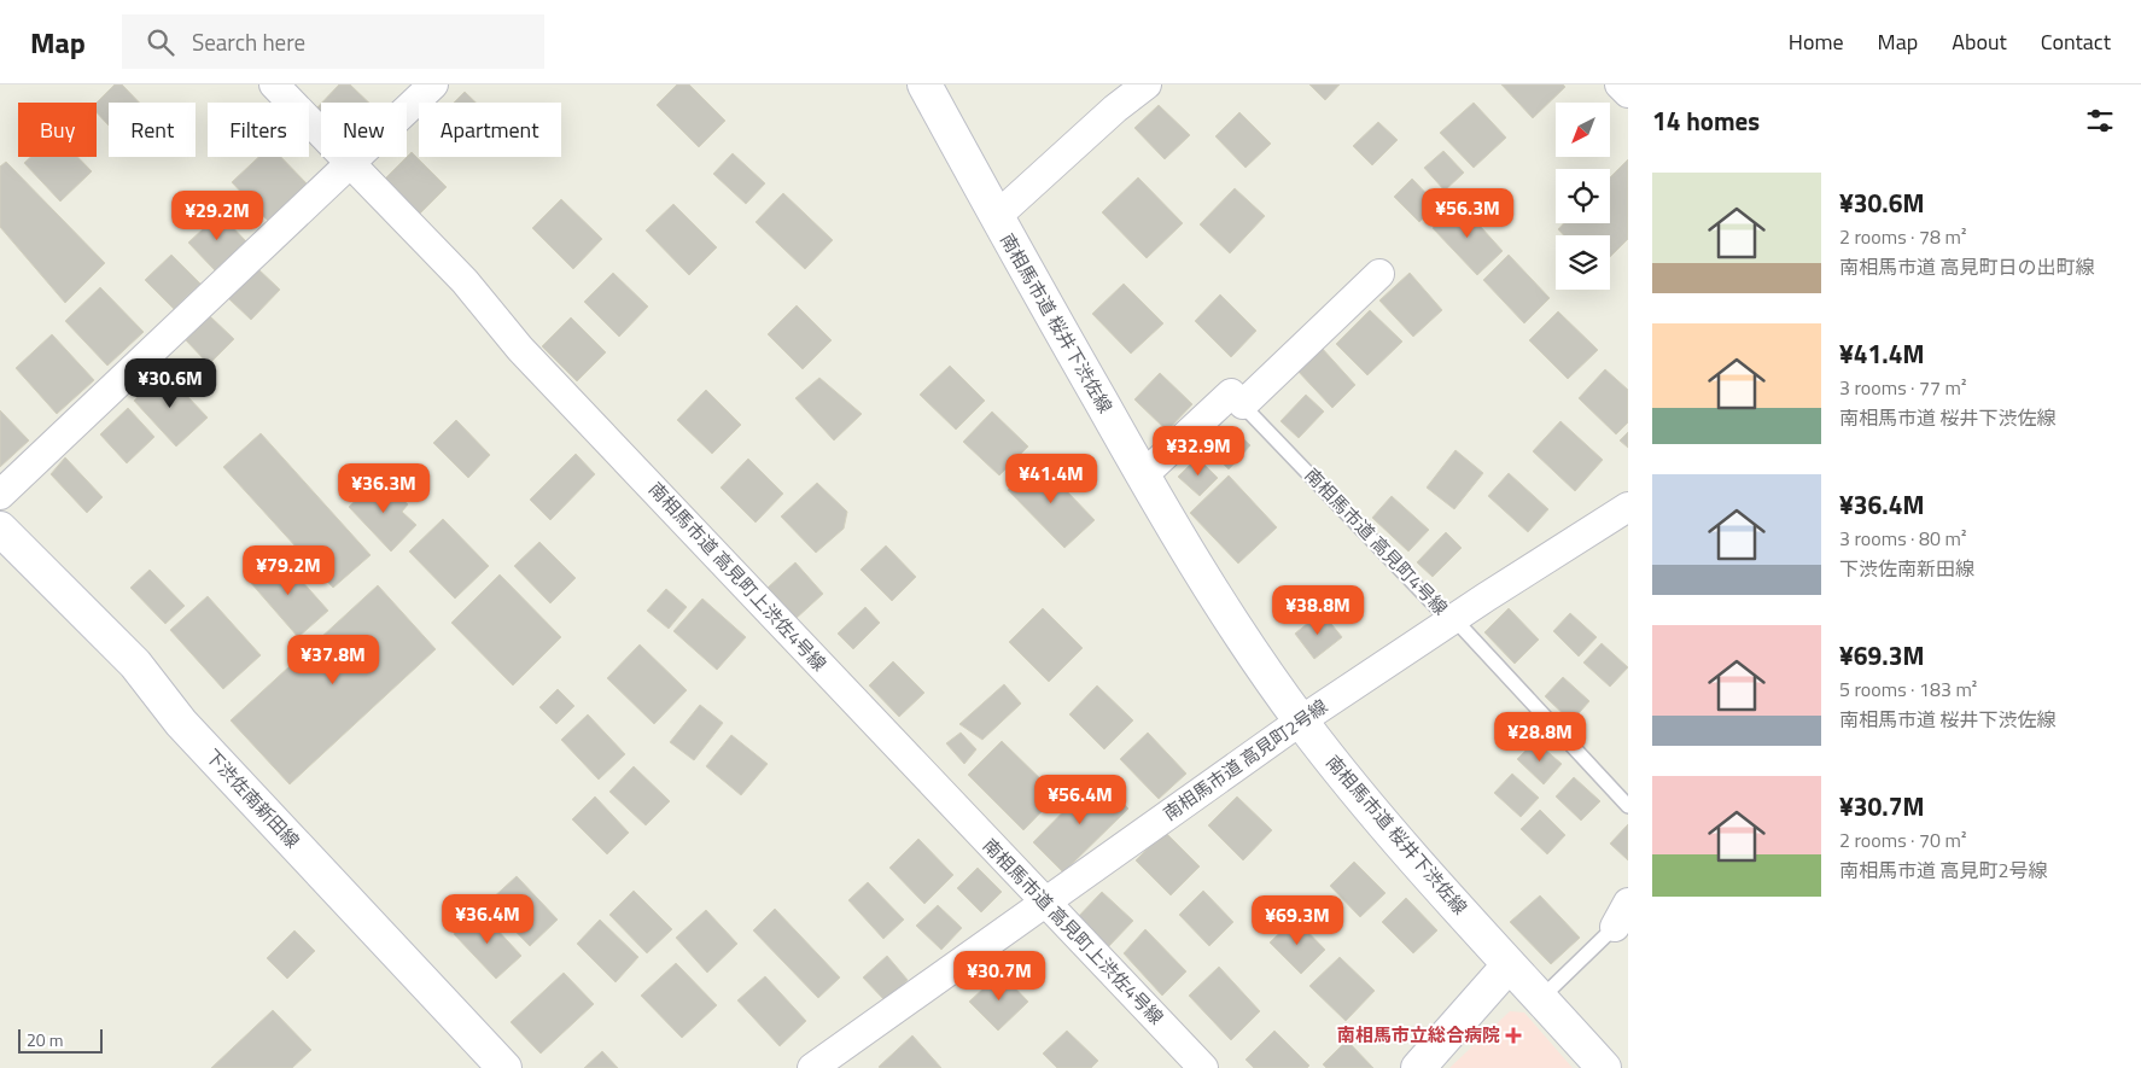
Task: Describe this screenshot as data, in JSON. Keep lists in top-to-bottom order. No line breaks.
{"streets":{"street":["南相馬市道 桜井下渋佐線","南相馬市道 高見町上渋佐4号線","南相馬市道 高見町2号線","下渋佐南新田線"],"lane":["南相馬市道 高見町4号線"]},"crossings":[["南相馬市道 桜井下渋佐線","南相馬市道 高見町2号線"],["南相馬市道 高見町4号線","南相馬市道 高見町2号線"],["南相馬市道 高見町上渋佐4号線","南相馬市道 高見町2号線"]],"places":{"health":["南相馬市立総合病院"]},"scale_bar":"20 m","north":"bottom left","page":{"header":"Map","search":"Search here","nav":["Home","Map","About","Contact"],"heading":"14 homes","chip":["Buy","Rent","Filters","New","Apartment"],"list":[{"name":"¥30.6M","note":"2 rooms · 78 m² · 南相馬市道 高見町日の出町線"},{"name":"¥41.4M","note":"3 rooms · 77 m² · 南相馬市道 桜井下渋佐線"},{"name":"¥36.4M","note":"3 rooms · 80 m² · 下渋佐南新田線"},{"name":"¥69.3M","note":"5 rooms · 183 m² · 南相馬市道 桜井下渋佐線"},{"name":"¥30.7M","note":"2 rooms · 70 m² · 南相馬市道 高見町2号線"}],"price":["¥56.3M","¥29.2M","¥30.6M","¥32.9M","¥41.4M","¥36.3M","¥79.2M","¥38.8M","¥37.8M","¥28.8M","¥56.4M","¥36.4M","¥69.3M","¥30.7M"],"scale":"20 m"}}
